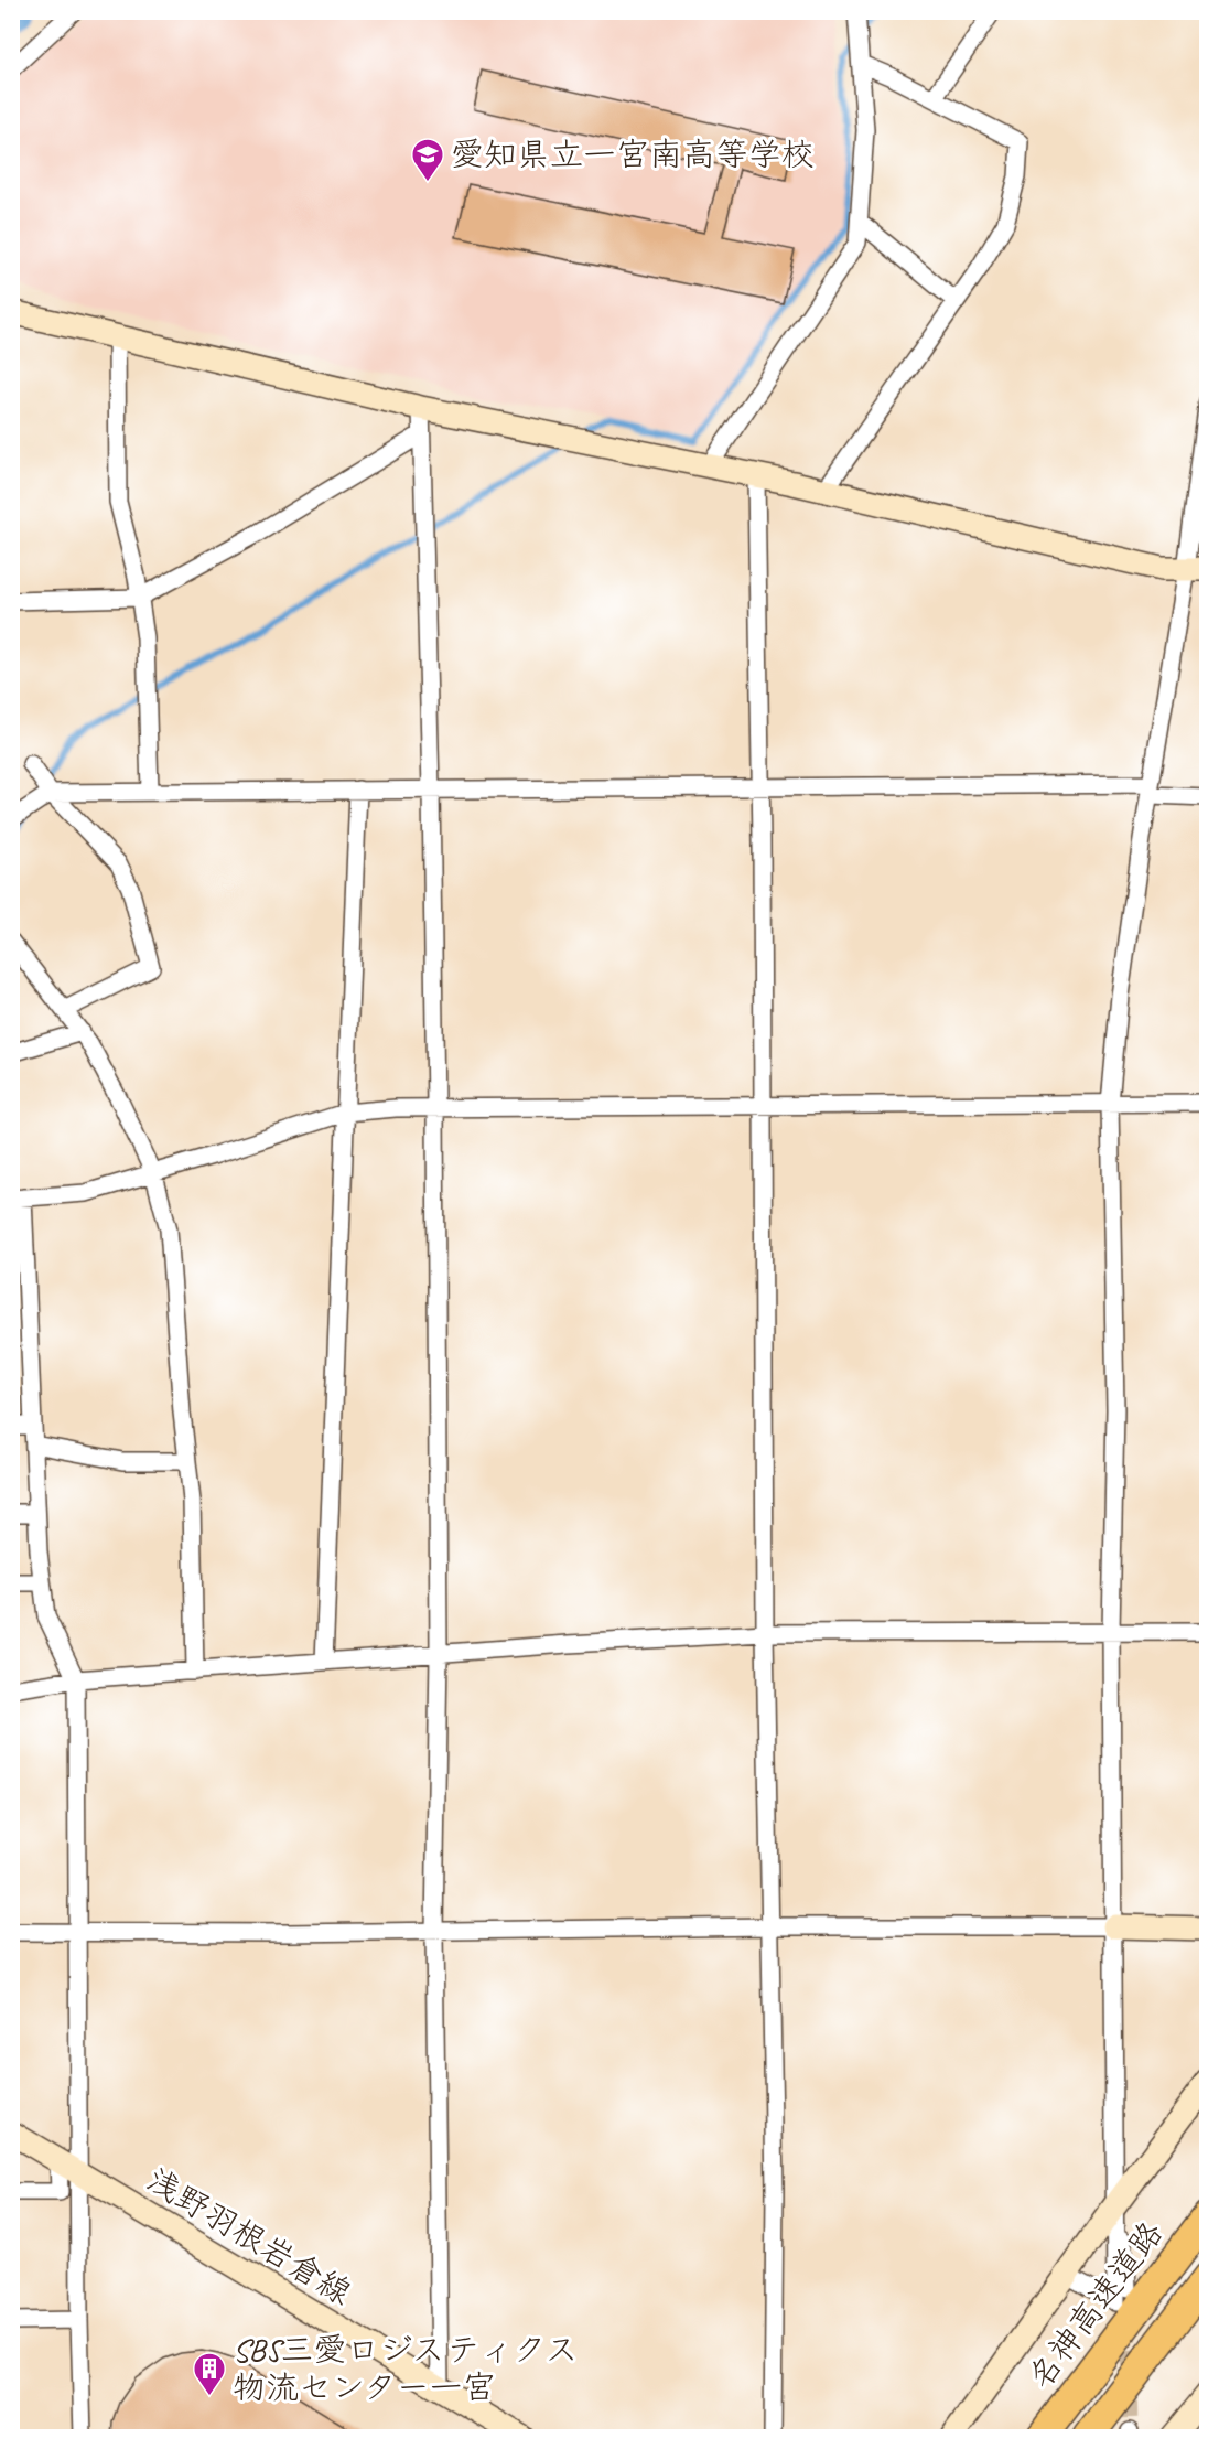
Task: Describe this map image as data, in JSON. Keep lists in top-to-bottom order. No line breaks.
{"streets":{"highway":["名神高速道路"],"street":["浅野羽根岩倉線"]},"places":{"school or university":["愛知県立一宮南高等学校"],"building":["SBS三愛ロジスティクス 物流センター一宮"]}}
